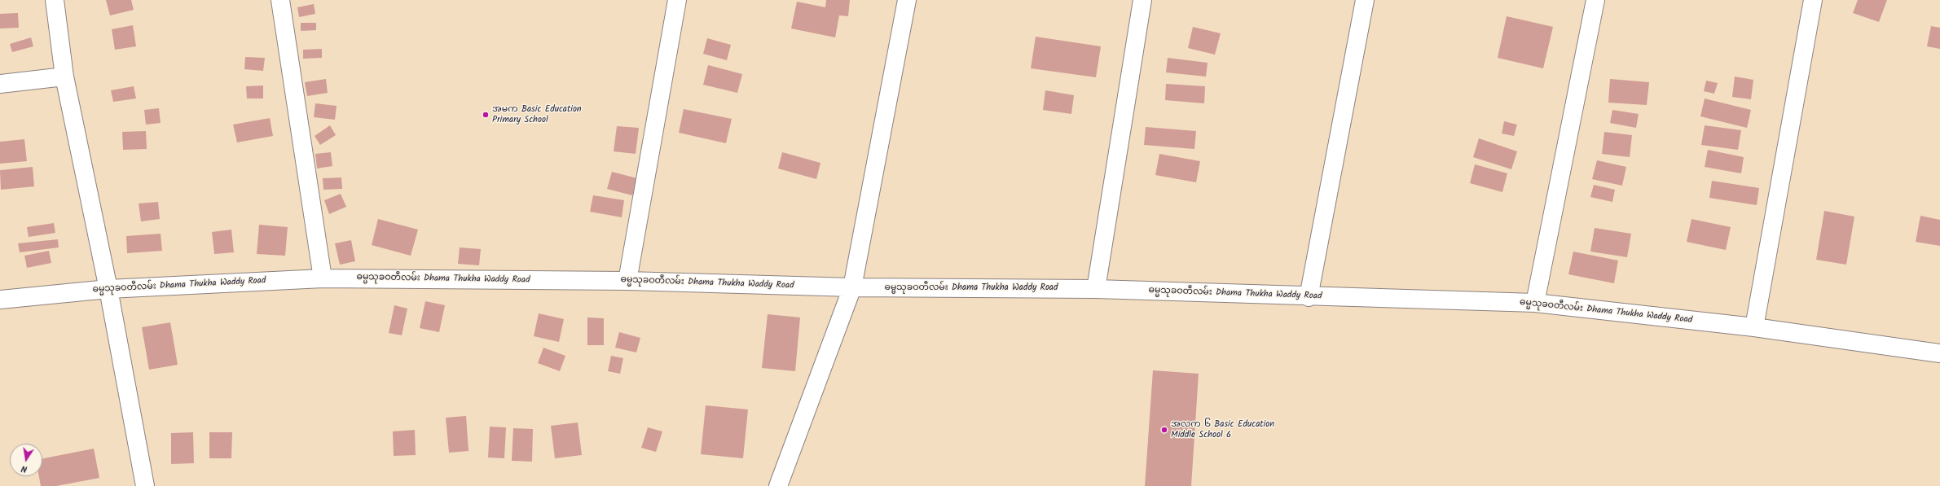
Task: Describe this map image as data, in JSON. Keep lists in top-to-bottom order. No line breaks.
{"streets":{"street":["ဓမ္မသုခဝတီလမ်း Dhama Thukha Waddy Road"]},"places":["အမက Basic Education Primary School","အလက ၆ Basic Education Middle School 6"],"north":"bottom"}
